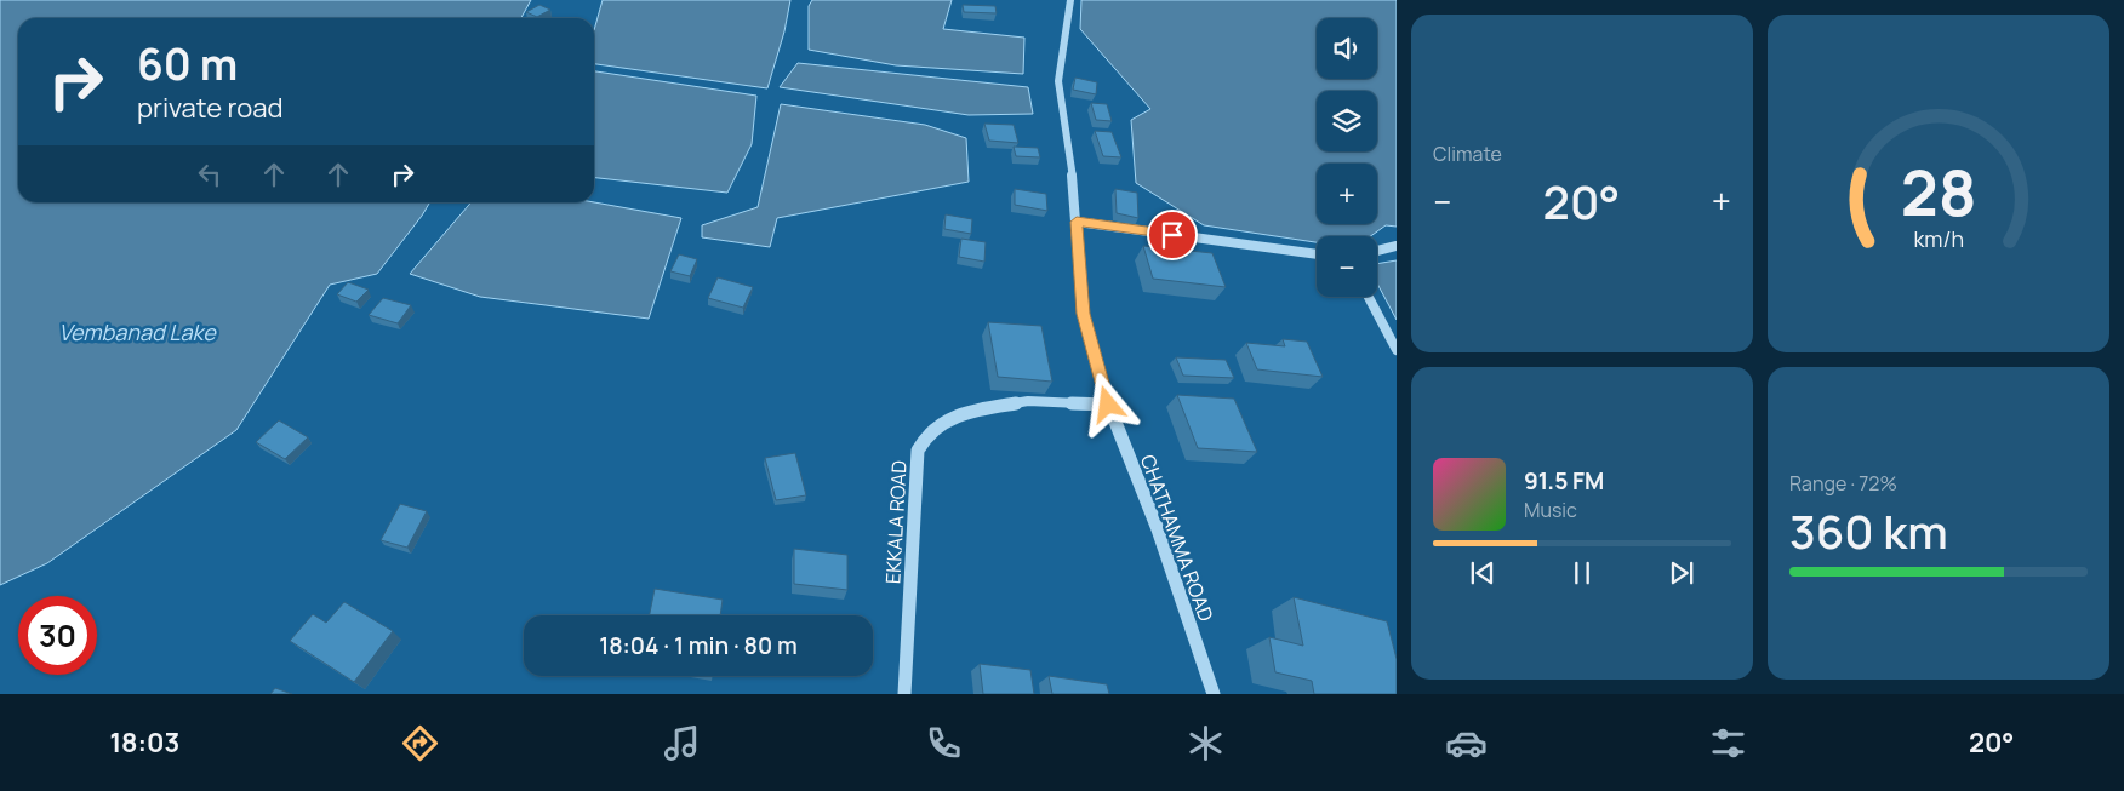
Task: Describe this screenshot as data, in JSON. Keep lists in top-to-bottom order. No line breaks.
{"streets":{"street":["EKKALA ROAD","CHATHAMMA ROAD"]},"crossings":[["EKKALA ROAD","CHATHAMMA ROAD"]],"water":["Vembanad Lake"],"page":{"tile":["Climate",["Range · 72%","360 km"]],"map_buttons":["+","−"],"turn":["60 m","private road"],"heat":["−","20°","+"],"song":["91.5 FM","Music"],"limit":"30","trip":"18:04 · 1 min · 80 m","tabs":["18:03","20°"],"gauge":["28","km/h"]}}
